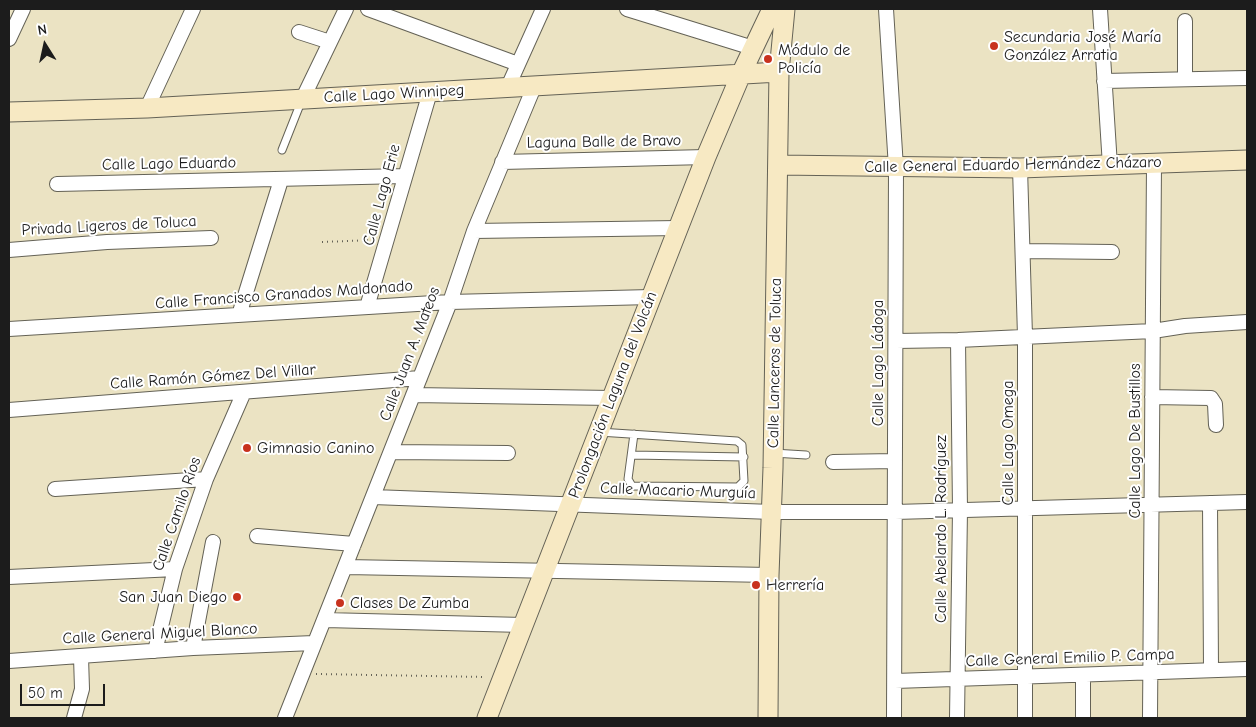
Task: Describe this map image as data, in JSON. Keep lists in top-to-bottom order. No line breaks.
{"streets":{"main road":["Calle Lago Winnipeg","Calle General Eduardo Hernández Cházaro","Calle Lanceros de Toluca","Prolongación Laguna del Volcán"],"street":["Laguna Balle de Bravo","Calle Lago Eduardo","Calle Lago Erie","Privada Ligeros de Toluca","Calle Francisco Granados Maldonado","Calle Juan A. Mateos","Calle Lago Ládoga","Calle Ramón Gómez Del Villar","Calle Lago De Bustillos","Calle Lago Omega","Calle Macario Murguía","Calle Camilo Ríos","Calle Abelardo L. Rodríguez","Calle General Miguel Blanco","Calle General Emilio P. Campa"]},"crossings":[["Calle Lago Winnipeg","Calle Lago Erie"],["Calle Lago Winnipeg","Calle Juan A. Mateos"],["Calle Lago Winnipeg","Calle Lanceros de Toluca"],["Calle Lago Winnipeg","Prolongación Laguna del Volcán"],["Laguna Balle de Bravo","Calle Juan A. Mateos"],["Laguna Balle de Bravo","Prolongación Laguna del Volcán"],["Calle Lago Eduardo","Calle Lago Erie"],["Calle General Eduardo Hernández Cházaro","Calle Lanceros de Toluca"],["Calle General Eduardo Hernández Cházaro","Calle Lago Ládoga"],["Calle General Eduardo Hernández Cházaro","Calle Lago De Bustillos"],["Calle General Eduardo Hernández Cházaro","Calle Lago Omega"],["Calle Lago Erie","Calle Francisco Granados Maldonado"],["Calle Francisco Granados Maldonado","Calle Juan A. Mateos"],["Calle Francisco Granados Maldonado","Prolongación Laguna del Volcán"],["Calle Juan A. Mateos","Calle Ramón Gómez Del Villar"],["Calle Juan A. Mateos","Calle Macario Murguía"],["Calle Juan A. Mateos","Calle General Miguel Blanco"],["Calle Lanceros de Toluca","Calle Macario Murguía"],["Calle Lago Ládoga","Calle Macario Murguía"],["Calle Lago Ládoga","Calle General Emilio P. Campa"],["Calle Ramón Gómez Del Villar","Calle Camilo Ríos"],["Prolongación Laguna del Volcán","Calle Macario Murguía"],["Calle Lago De Bustillos","Calle Macario Murguía"],["Calle Lago De Bustillos","Calle General Emilio P. Campa"],["Calle Lago Omega","Calle Macario Murguía"],["Calle Lago Omega","Calle General Emilio P. Campa"],["Calle Macario Murguía","Calle Abelardo L. Rodríguez"],["Calle Camilo Ríos","Calle General Miguel Blanco"],["Calle Abelardo L. Rodríguez","Calle General Emilio P. Campa"]],"places":["Secundaria José María González Arratia","Módulo de Policía","Gimnasio Canino","Herrería","San Juan Diego","Clases De Zumba"],"scale_bar":"50 m","north":"top"}
